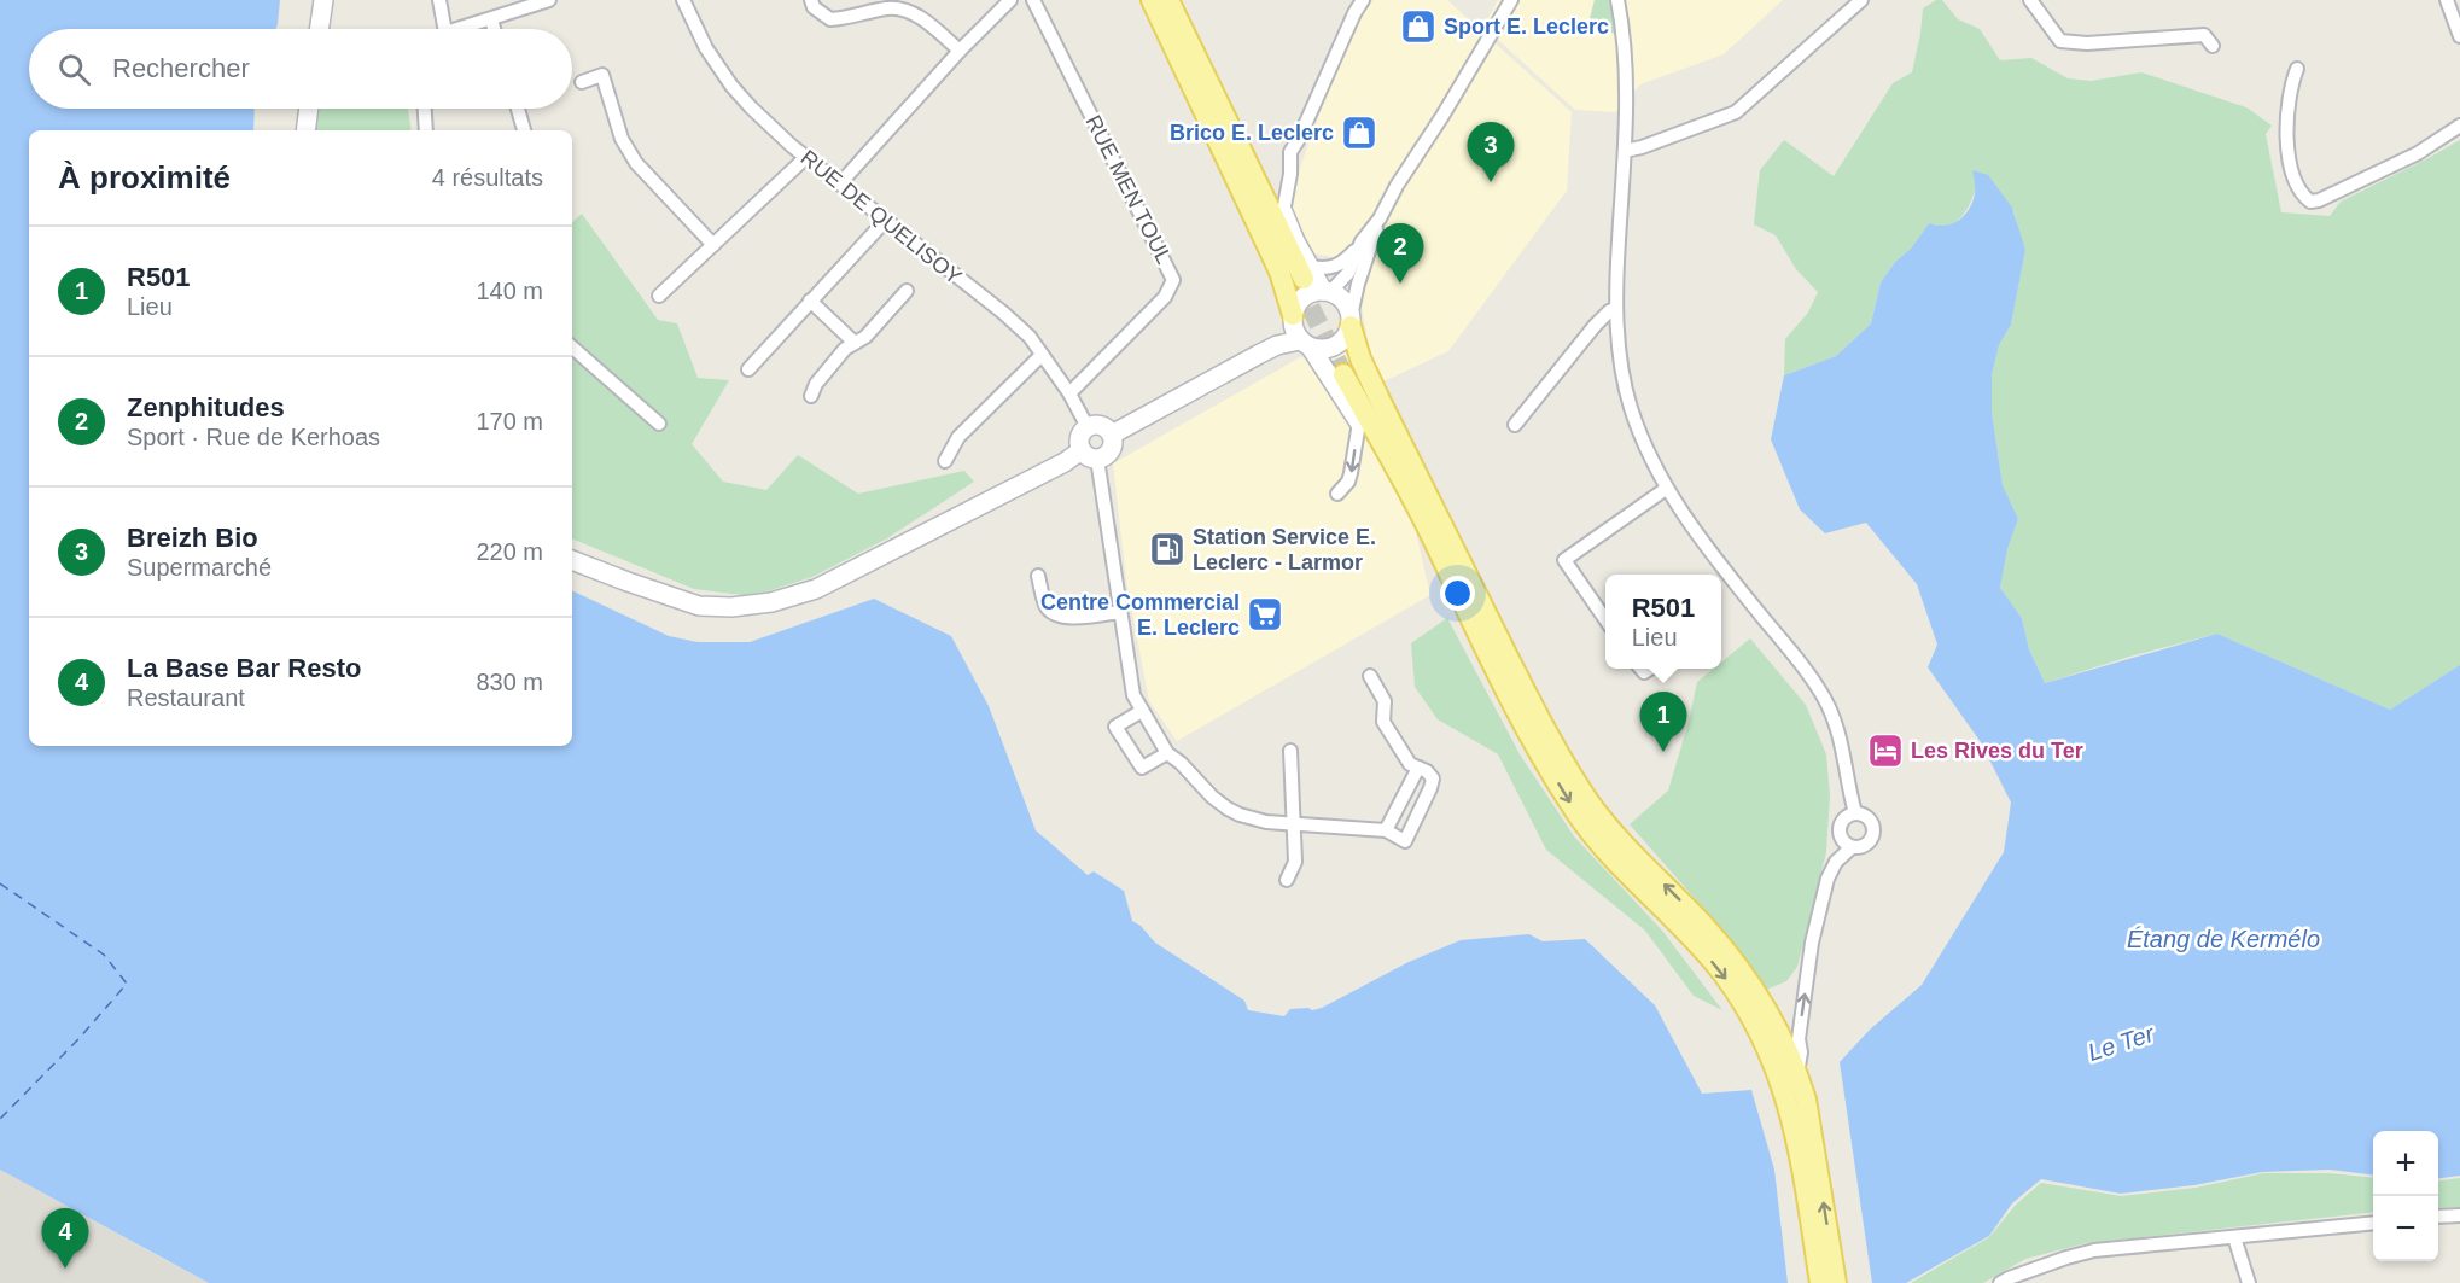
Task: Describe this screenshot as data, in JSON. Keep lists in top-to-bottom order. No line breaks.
{"streets":{"street":["RUE MEN TOUL","RUE DE QUELISOY"]},"crossings":[["RUE MEN TOUL","RUE DE QUELISOY"]],"water":["Étang de Kermélo","Le Ter"],"places":{"shop":["Sport E. Leclerc","Brico E. Leclerc"],"fuel station":["Station Service E. Leclerc - Larmor"],"supermarket":["Centre Commercial E. Leclerc"],"hotel":["Les Rives du Ter"]},"page":{"search":"Rechercher","pins":["3","2","1","4"],"heading":["À proximité","4 résultats"],"list":[{"mark":"1","name":"R501","note":"Lieu","value":"140 m"},{"mark":"2","name":"Zenphitudes","note":"Sport · Rue de Kerhoas","value":"170 m"},{"mark":"3","name":"Breizh Bio","note":"Supermarché","value":"220 m"},{"mark":"4","name":"La Base Bar Resto","note":"Restaurant","value":"830 m"}],"popup":["R501","Lieu"],"map_buttons":["+","−"]}}
